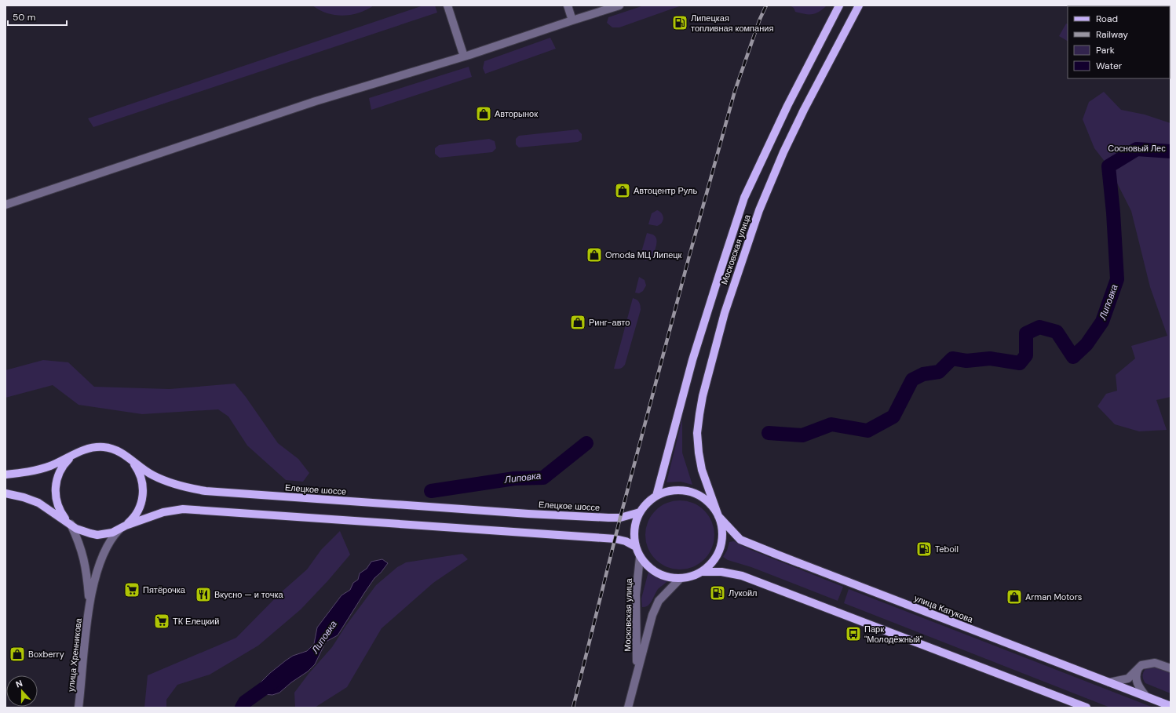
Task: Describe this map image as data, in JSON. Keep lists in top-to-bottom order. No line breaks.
{"streets":{"main road":["Московская улица","Елецкое шоссе","улица Катукова"],"street":["улица Хренникова"]},"crossings":[["Московская улица","Елецкое шоссе"],["Московская улица","улица Катукова"],["Елецкое шоссе","улица Катукова"]],"water":["Липовка"],"parks":["Сосновый Лес"],"places":{"fuel station":["Липецкая топливная компания","Teboil","Лукойл"],"shop":["Авторынок","Автоцентр Руль","Omoda МЦ Липецк","Ринг-авто","Arman Motors","Boxberry"],"supermarket":["Пятёрочка","ТК Елецкий"],"restaurant":["Вкусно — и точка"],"bus stop":["Парк \"Молодёжный\""]},"legend":["Road","Railway","Park","Water"],"scale_bar":"50 m","north":"top"}
